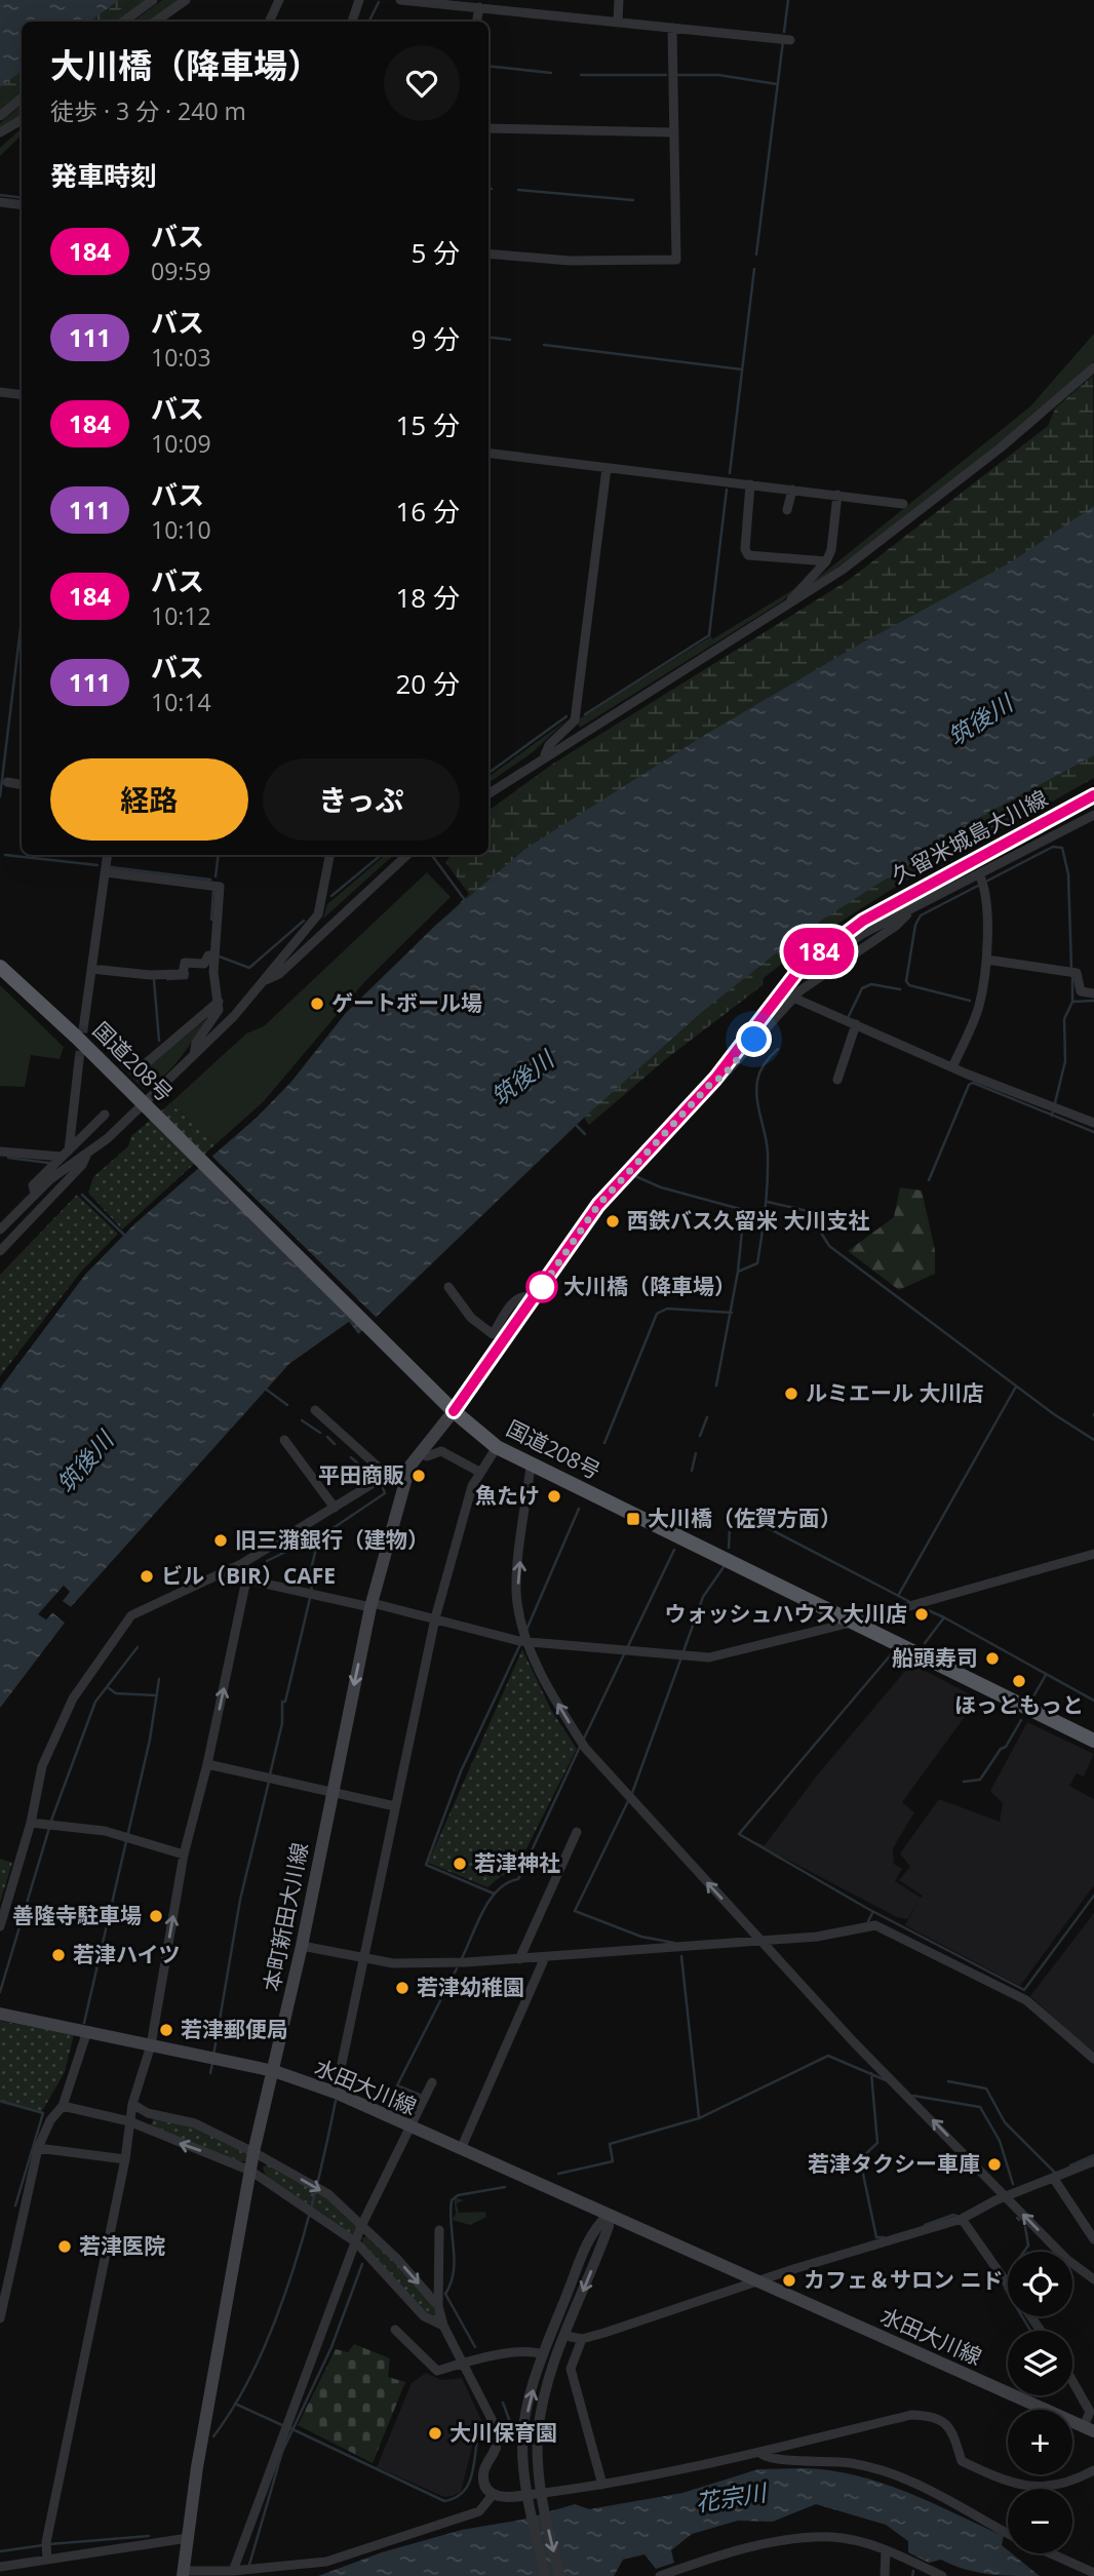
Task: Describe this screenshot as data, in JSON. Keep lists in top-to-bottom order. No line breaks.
{"streets":{"highway":["国道208号"],"main road":["久留米城島大川線","本町新田大川線","水田大川線"]},"crossings":[["久留米城島大川線","国道208号"],["久留米城島大川線","本町新田大川線"],["国道208号","本町新田大川線"],["本町新田大川線","水田大川線"]],"water":["筑後川","花宗川"],"places":{"other":["ゲートボール場","西鉄バス久留米 大川支社","大川橋（降車場）","ルミエール 大川店","平田商販","魚たけ","旧三潴銀行（建物）","ビル（BIR）CAFE","ウォッシュハウス 大川店","船頭寿司","ほっともっと","若津神社","善隆寺駐車場","若津ハイツ","若津幼稚園","若津郵便局","若津タクシー車庫","若津医院","カフェ＆サロン ニド","大川保育園"],"transit":["大川橋（佐賀方面）"]},"lines":["bus line 184"],"page":{"on_map":"184","heading":[["大川橋（降車場）","徒歩 · 3 分 · 240 m"],"発車時刻"],"list":[{"mark":"184","name":"バス","note":"09:59","value":"5 分"},{"mark":"111","name":"バス","note":"10:03","value":"9 分"},{"mark":"184","name":"バス","note":"10:09","value":"15 分"},{"mark":"111","name":"バス","note":"10:10","value":"16 分"},{"mark":"184","name":"バス","note":"10:12","value":"18 分"},{"mark":"111","name":"バス","note":"10:14","value":"20 分"}],"buttons":["経路","きっぷ"],"map_buttons":["+","−"]}}
